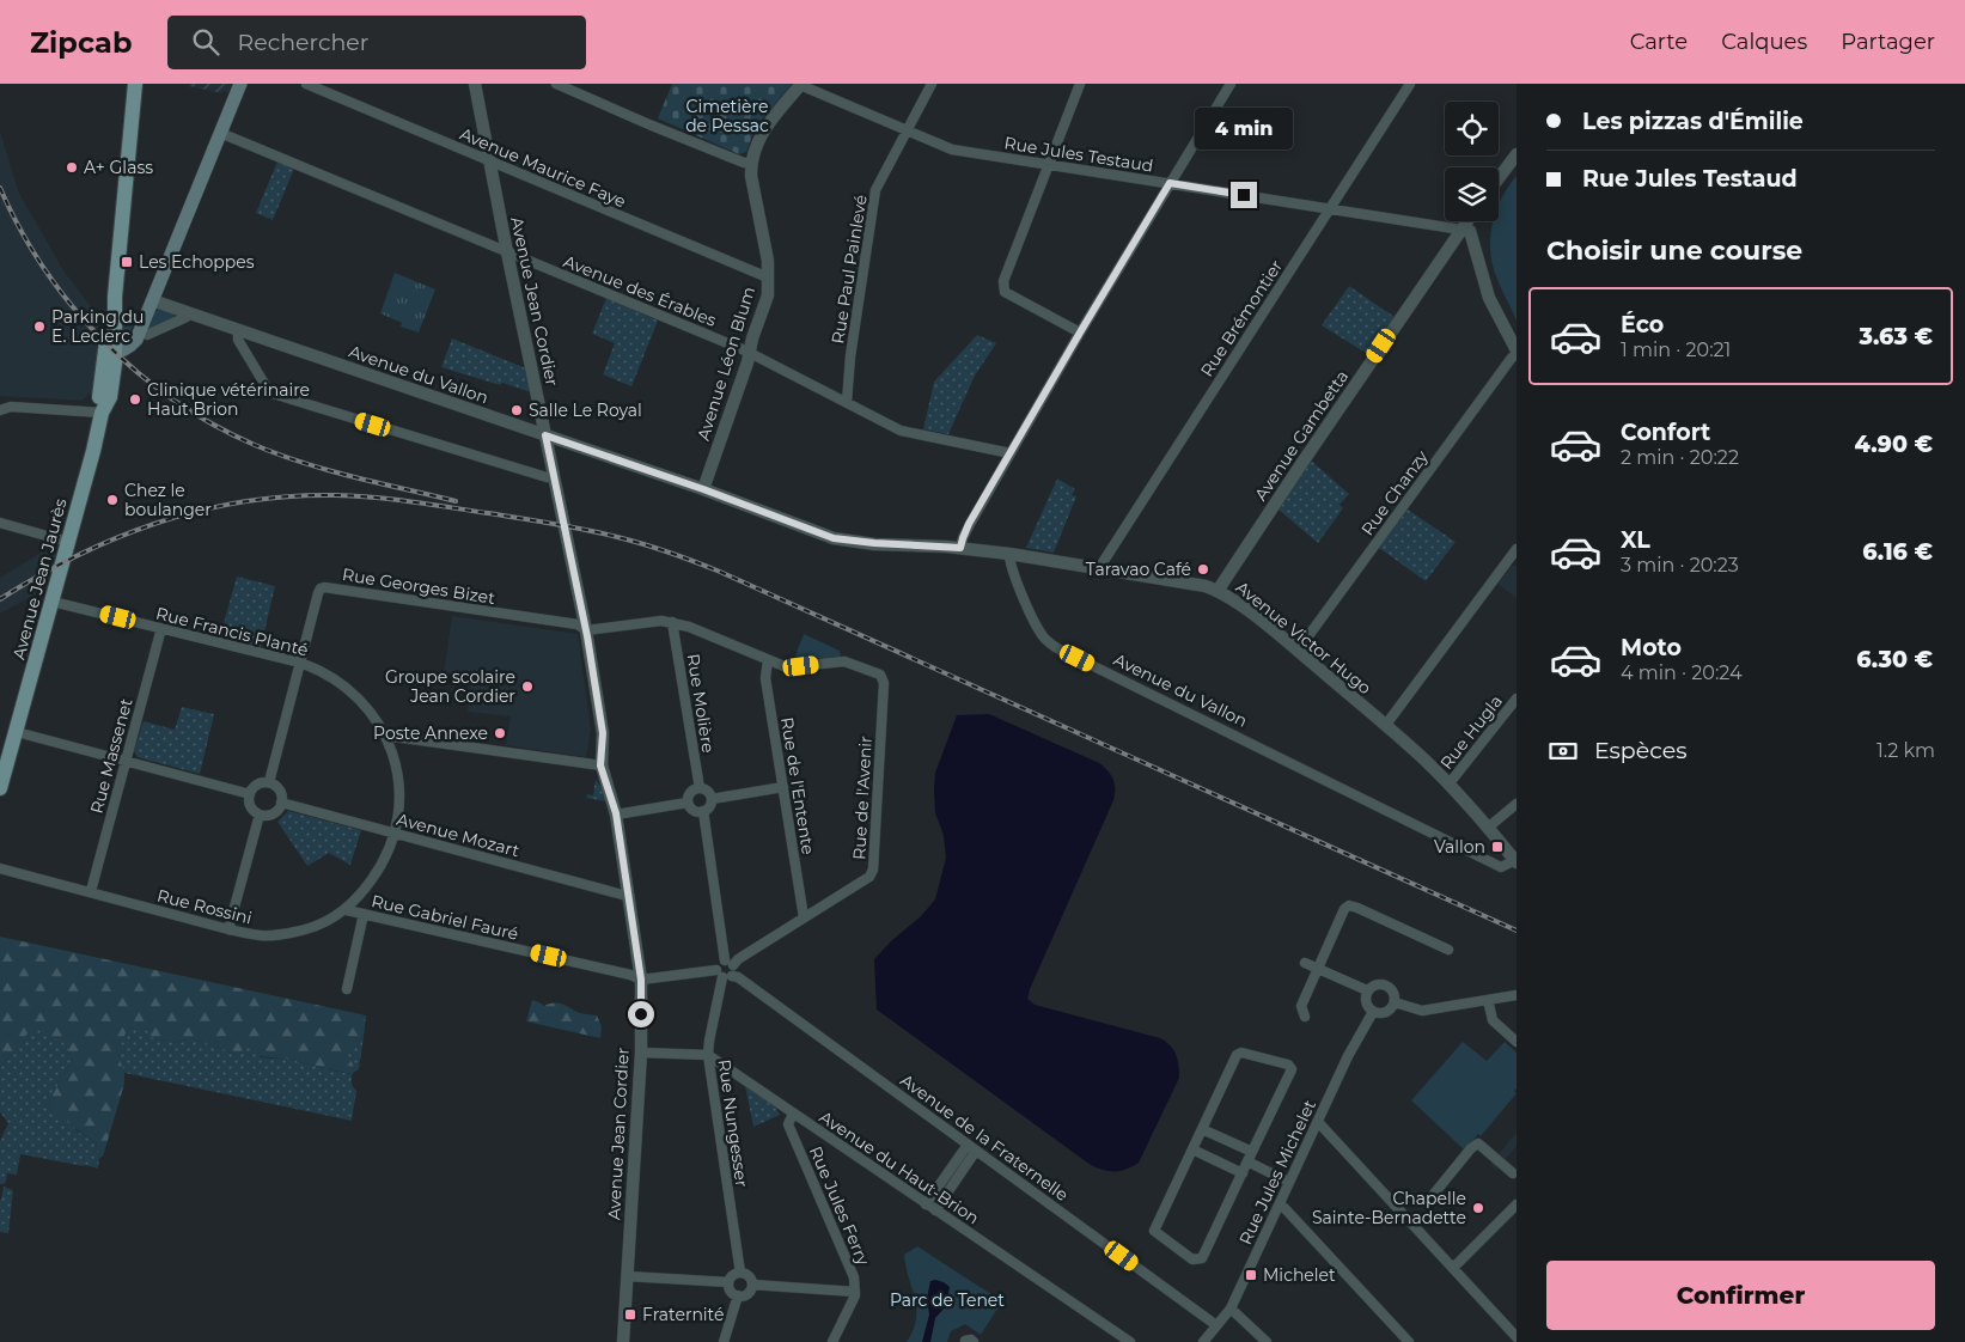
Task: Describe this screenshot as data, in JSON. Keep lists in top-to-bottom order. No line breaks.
{"streets":{"main road":["Avenue Jean Jaurès"],"street":["Rue Jules Testaud","Avenue Maurice Faye","Rue Paul Painlevé","Avenue des Érables","Avenue Jean Cordier","Rue Brémontier","Avenue Léon Blum","Avenue du Vallon","Avenue Gambetta","Rue Chanzy","Rue Georges Bizet","Rue Francis Planté","Avenue Victor Hugo","Rue Molière","Rue Hugla","Rue Massenet","Rue de l'Entente","Rue de l'Avenir","Avenue Mozart","Rue Rossini","Rue Gabriel Fauré","Rue Nungesser","Avenue de la Fraternelle","Avenue du Haut-Brion","Rue Jules Michelet","Rue Jules Ferry"]},"crossings":[["Rue Jules Testaud","Rue Paul Painlevé"],["Rue Jules Testaud","Rue Brémontier"],["Rue Jules Testaud","Avenue Léon Blum"],["Rue Jules Testaud","Avenue Gambetta"],["Avenue Maurice Faye","Avenue Jean Cordier"],["Avenue Maurice Faye","Avenue Léon Blum"],["Rue Paul Painlevé","Avenue des Érables"],["Avenue des Érables","Avenue Jean Cordier"],["Avenue des Érables","Avenue Léon Blum"],["Avenue Jean Cordier","Avenue du Vallon"],["Avenue Jean Cordier","Rue Georges Bizet"],["Avenue Jean Cordier","Avenue Mozart"],["Avenue Jean Cordier","Rue Gabriel Fauré"],["Rue Brémontier","Avenue Victor Hugo"],["Avenue Léon Blum","Avenue du Vallon"],["Avenue du Vallon","Avenue Victor Hugo"],["Avenue Gambetta","Avenue Victor Hugo"],["Rue Chanzy","Avenue Victor Hugo"],["Avenue Jean Jaurès","Rue Francis Planté"],["Rue Georges Bizet","Rue Francis Planté"],["Rue Georges Bizet","Avenue Mozart"],["Rue Francis Planté","Rue Massenet"],["Rue Francis Planté","Avenue Mozart"],["Rue Francis Planté","Rue Rossini"],["Avenue Victor Hugo","Rue Hugla"],["Rue Massenet","Rue Rossini"],["Rue de l'Entente","Rue de l'Avenir"],["Rue de l'Avenir","Rue Nungesser"],["Rue de l'Avenir","Avenue de la Fraternelle"],["Avenue Mozart","Rue Rossini"],["Rue Rossini","Rue Gabriel Fauré"],["Rue Nungesser","Avenue de la Fraternelle"],["Rue Nungesser","Avenue du Haut-Brion"],["Avenue de la Fraternelle","Rue Jules Michelet"],["Avenue du Haut-Brion","Rue Jules Ferry"]],"parks":["Cimetière de Pessac","Parc de Tenet"],"places":{"other":["A+ Glass","Parking du E. Leclerc","Clinique vétérinaire Haut Brion","Salle Le Royal","Chez le boulanger","Taravao Café","Groupe scolaire Jean Cordier","Poste Annexe","Chapelle Sainte-Bernadette"],"transit":["Les Echoppes","Vallon","Michelet","Fraternité"]},"page":{"header":"Zipcab","search":"Rechercher","nav":["Carte","Calques","Partager"],"banner":["Les pizzas d'Émilie","Rue Jules Testaud"],"bubble":"4 min","heading":"Choisir une course","list":[{"name":"Éco","note":"1 min · 20:21","value":"3.63 €"},{"name":"Confort","note":"2 min · 20:22","value":"4.90 €"},{"name":"XL","note":"3 min · 20:23","value":"6.16 €"},{"name":"Moto","note":"4 min · 20:24","value":"6.30 €"}],"pay":["Espèces","1.2 km"],"buttons":"Confirmer"}}
